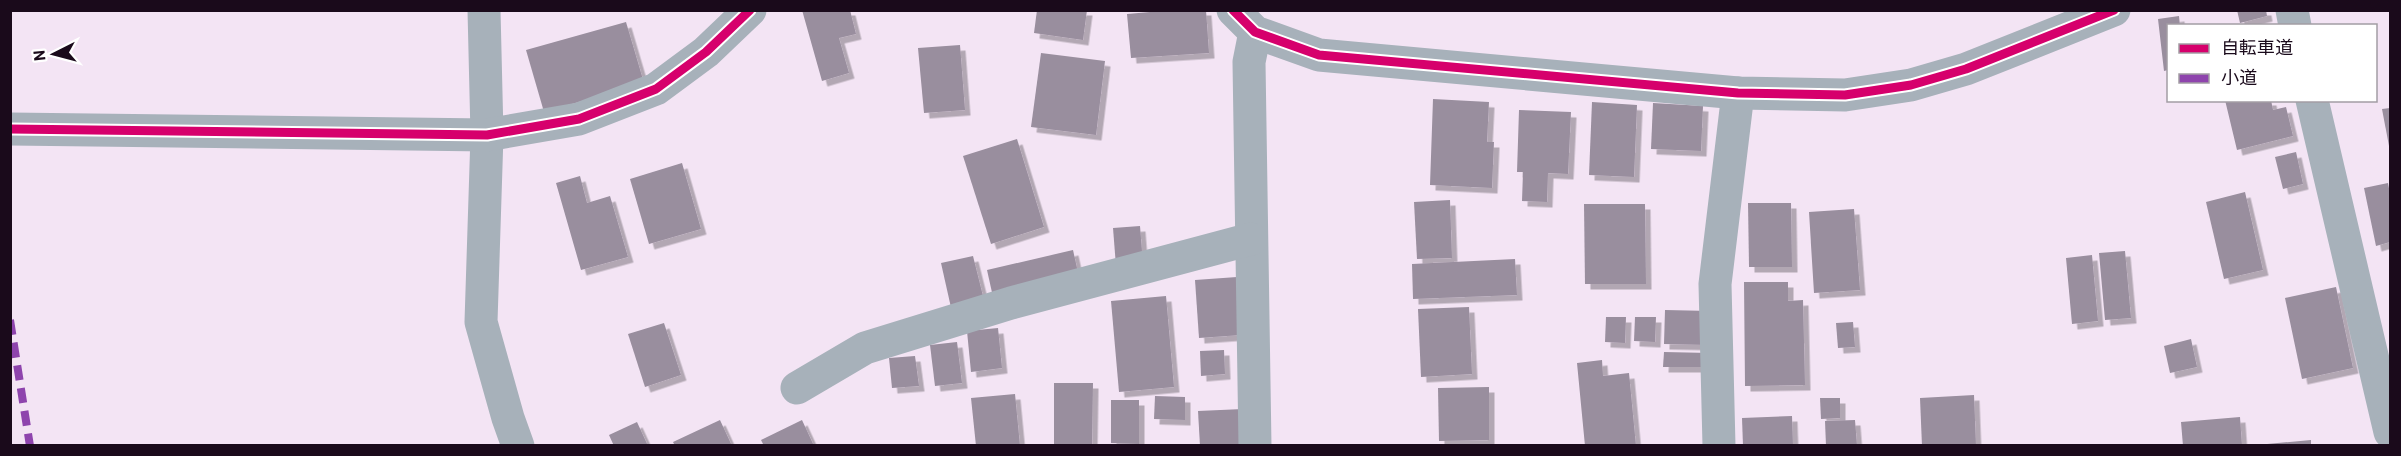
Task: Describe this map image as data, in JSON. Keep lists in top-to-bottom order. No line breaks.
{"legend":["自転車道","小道"],"north":"left"}
